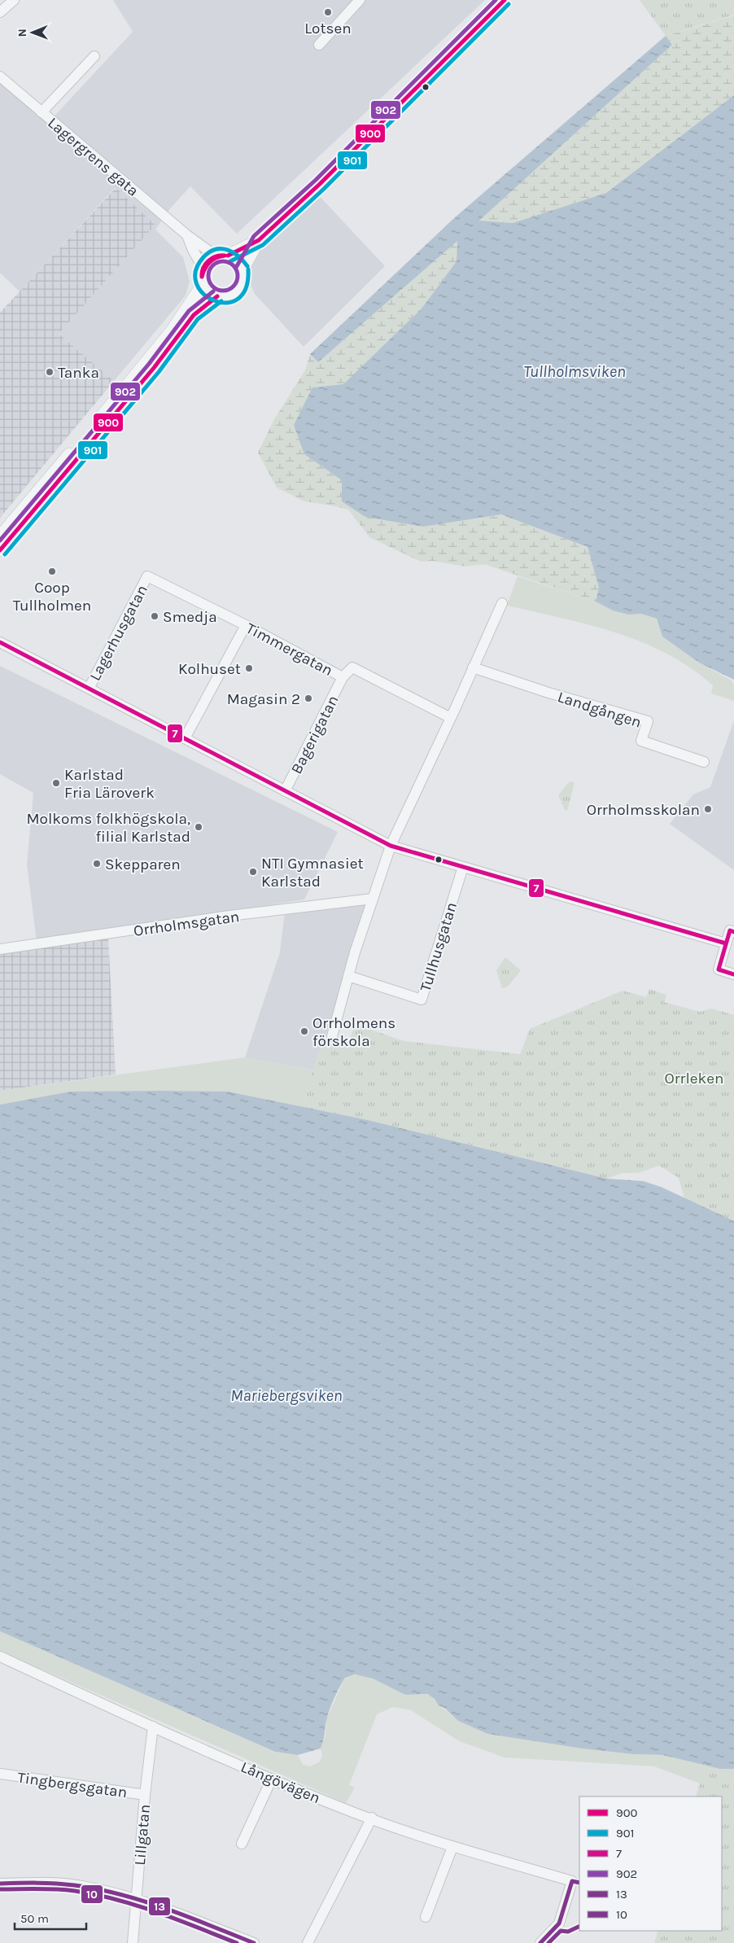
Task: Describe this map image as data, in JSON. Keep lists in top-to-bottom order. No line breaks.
{"streets":{"street":["Lagergrens gata","Lagerhusgatan","Timmergatan","Landgången","Bagerigatan","Orrholmsgatan","Tullhusgatan","Långövägen","Tingbergsgatan","Lillgatan"]},"crossings":[["Lagerhusgatan","Timmergatan"],["Timmergatan","Bagerigatan"],["Långövägen","Lillgatan"],["Tingbergsgatan","Lillgatan"]],"water":["Tullholmsviken","Mariebergsviken"],"parks":["Orrleken"],"places":["Lotsen","Tanka","Coop Tullholmen","Smedja","Kolhuset","Magasin 2","Karlstad Fria Läroverk","Orrholmsskolan","Molkoms folkhögskola, filial Karlstad","Skepparen","NTI Gymnasiet Karlstad","Orrholmens förskola"],"lines":["transit line 900","transit line 902","transit line 901","transit line 7","transit line 13","transit line 10"],"legend":["900","901","7","902","13","10"],"scale_bar":"50 m","north":"left"}
